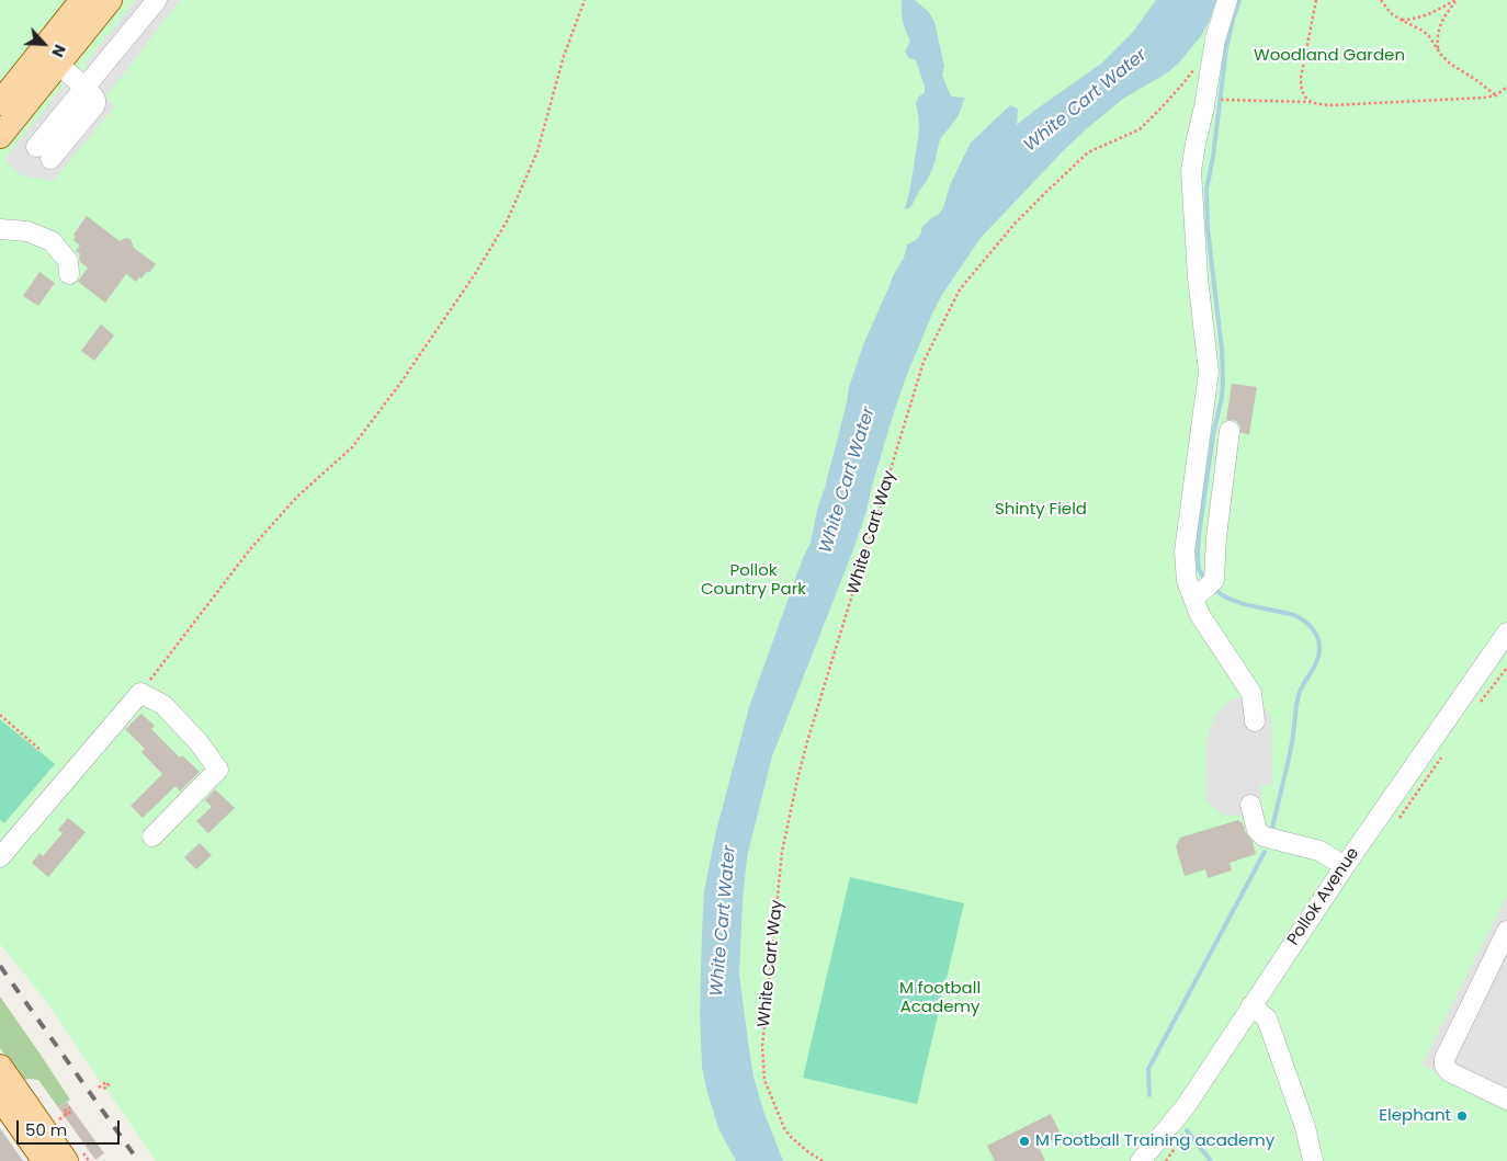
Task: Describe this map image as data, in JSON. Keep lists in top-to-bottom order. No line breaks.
{"streets":{"street":["Pollok Avenue"],"path":["White Cart Way"]},"water":["White Cart Water"],"parks":["Woodland Garden","Shinty Field","Pollok Country Park","M football Academy"],"places":["Elephant","M Football Training academy"],"scale_bar":"50 m","north":"bottom right"}
